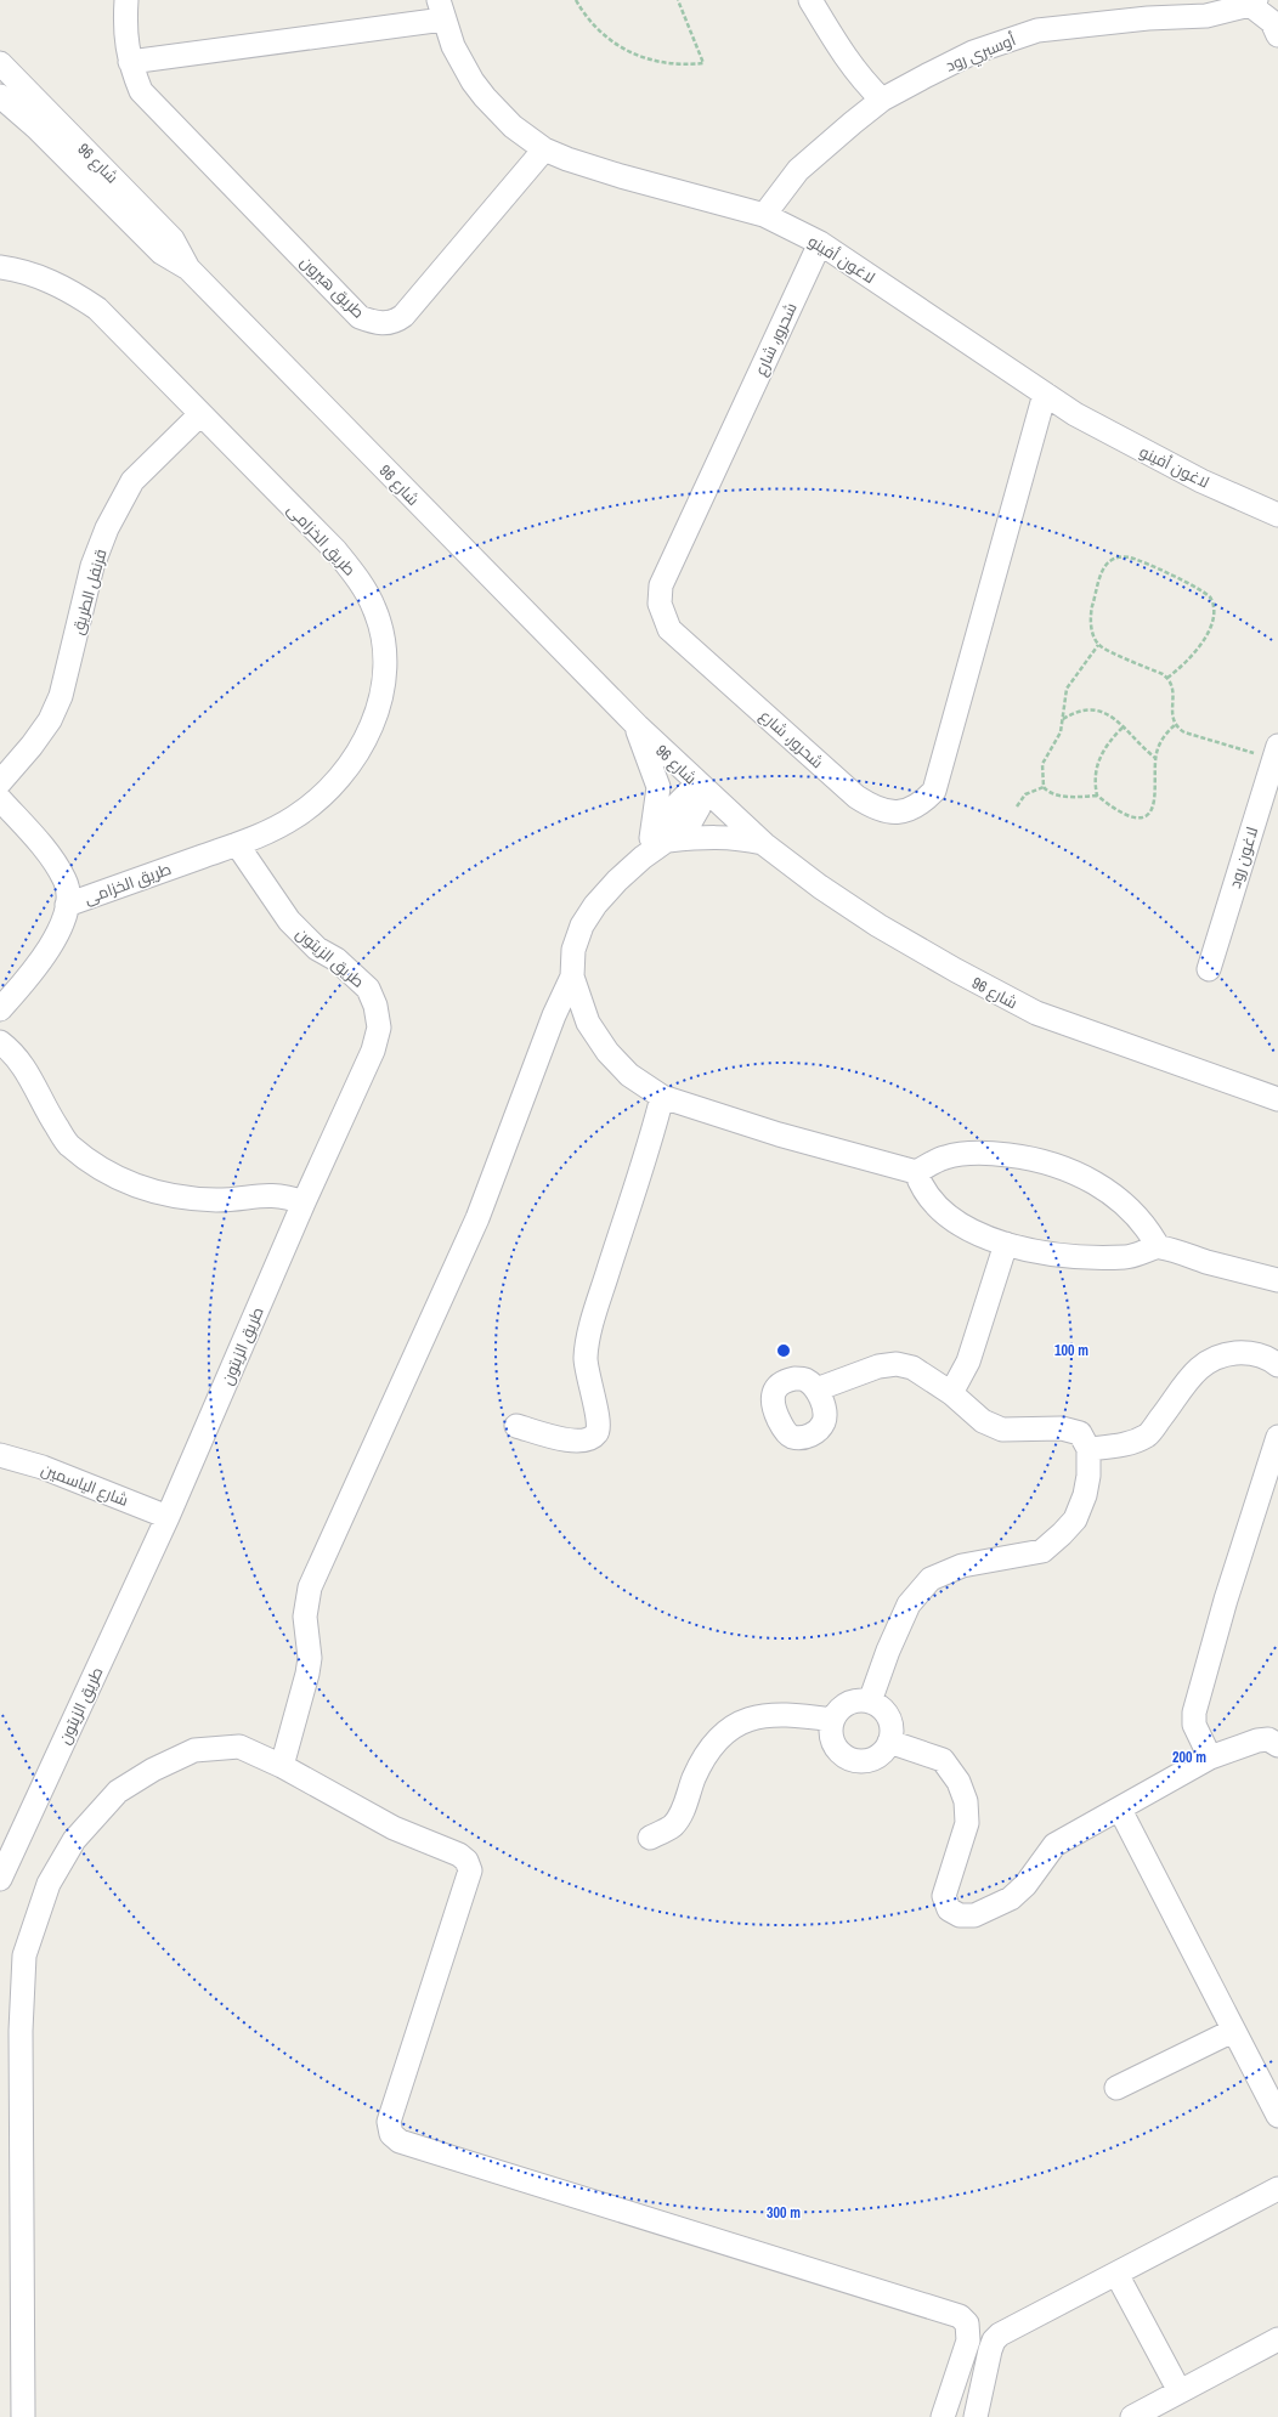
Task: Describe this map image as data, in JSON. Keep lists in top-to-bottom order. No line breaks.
{"streets":{"street":["أوسبري رود","شارع 96","لاغون أفينو","طريق هيرون","شحرور، شارع","طريق الخزامى","قرنفل الطريق","لاغون رود","طريق الزيتون","شارع الياسمين"]},"crossings":[["أوسبري رود","لاغون أفينو"],["لاغون أفينو","طريق هيرون"],["لاغون أفينو","شحرور، شارع"],["طريق الخزامى","قرنفل الطريق"],["طريق الخزامى","طريق الزيتون"],["طريق الزيتون","شارع الياسمين"]],"rings":["100 m","200 m","300 m"]}
